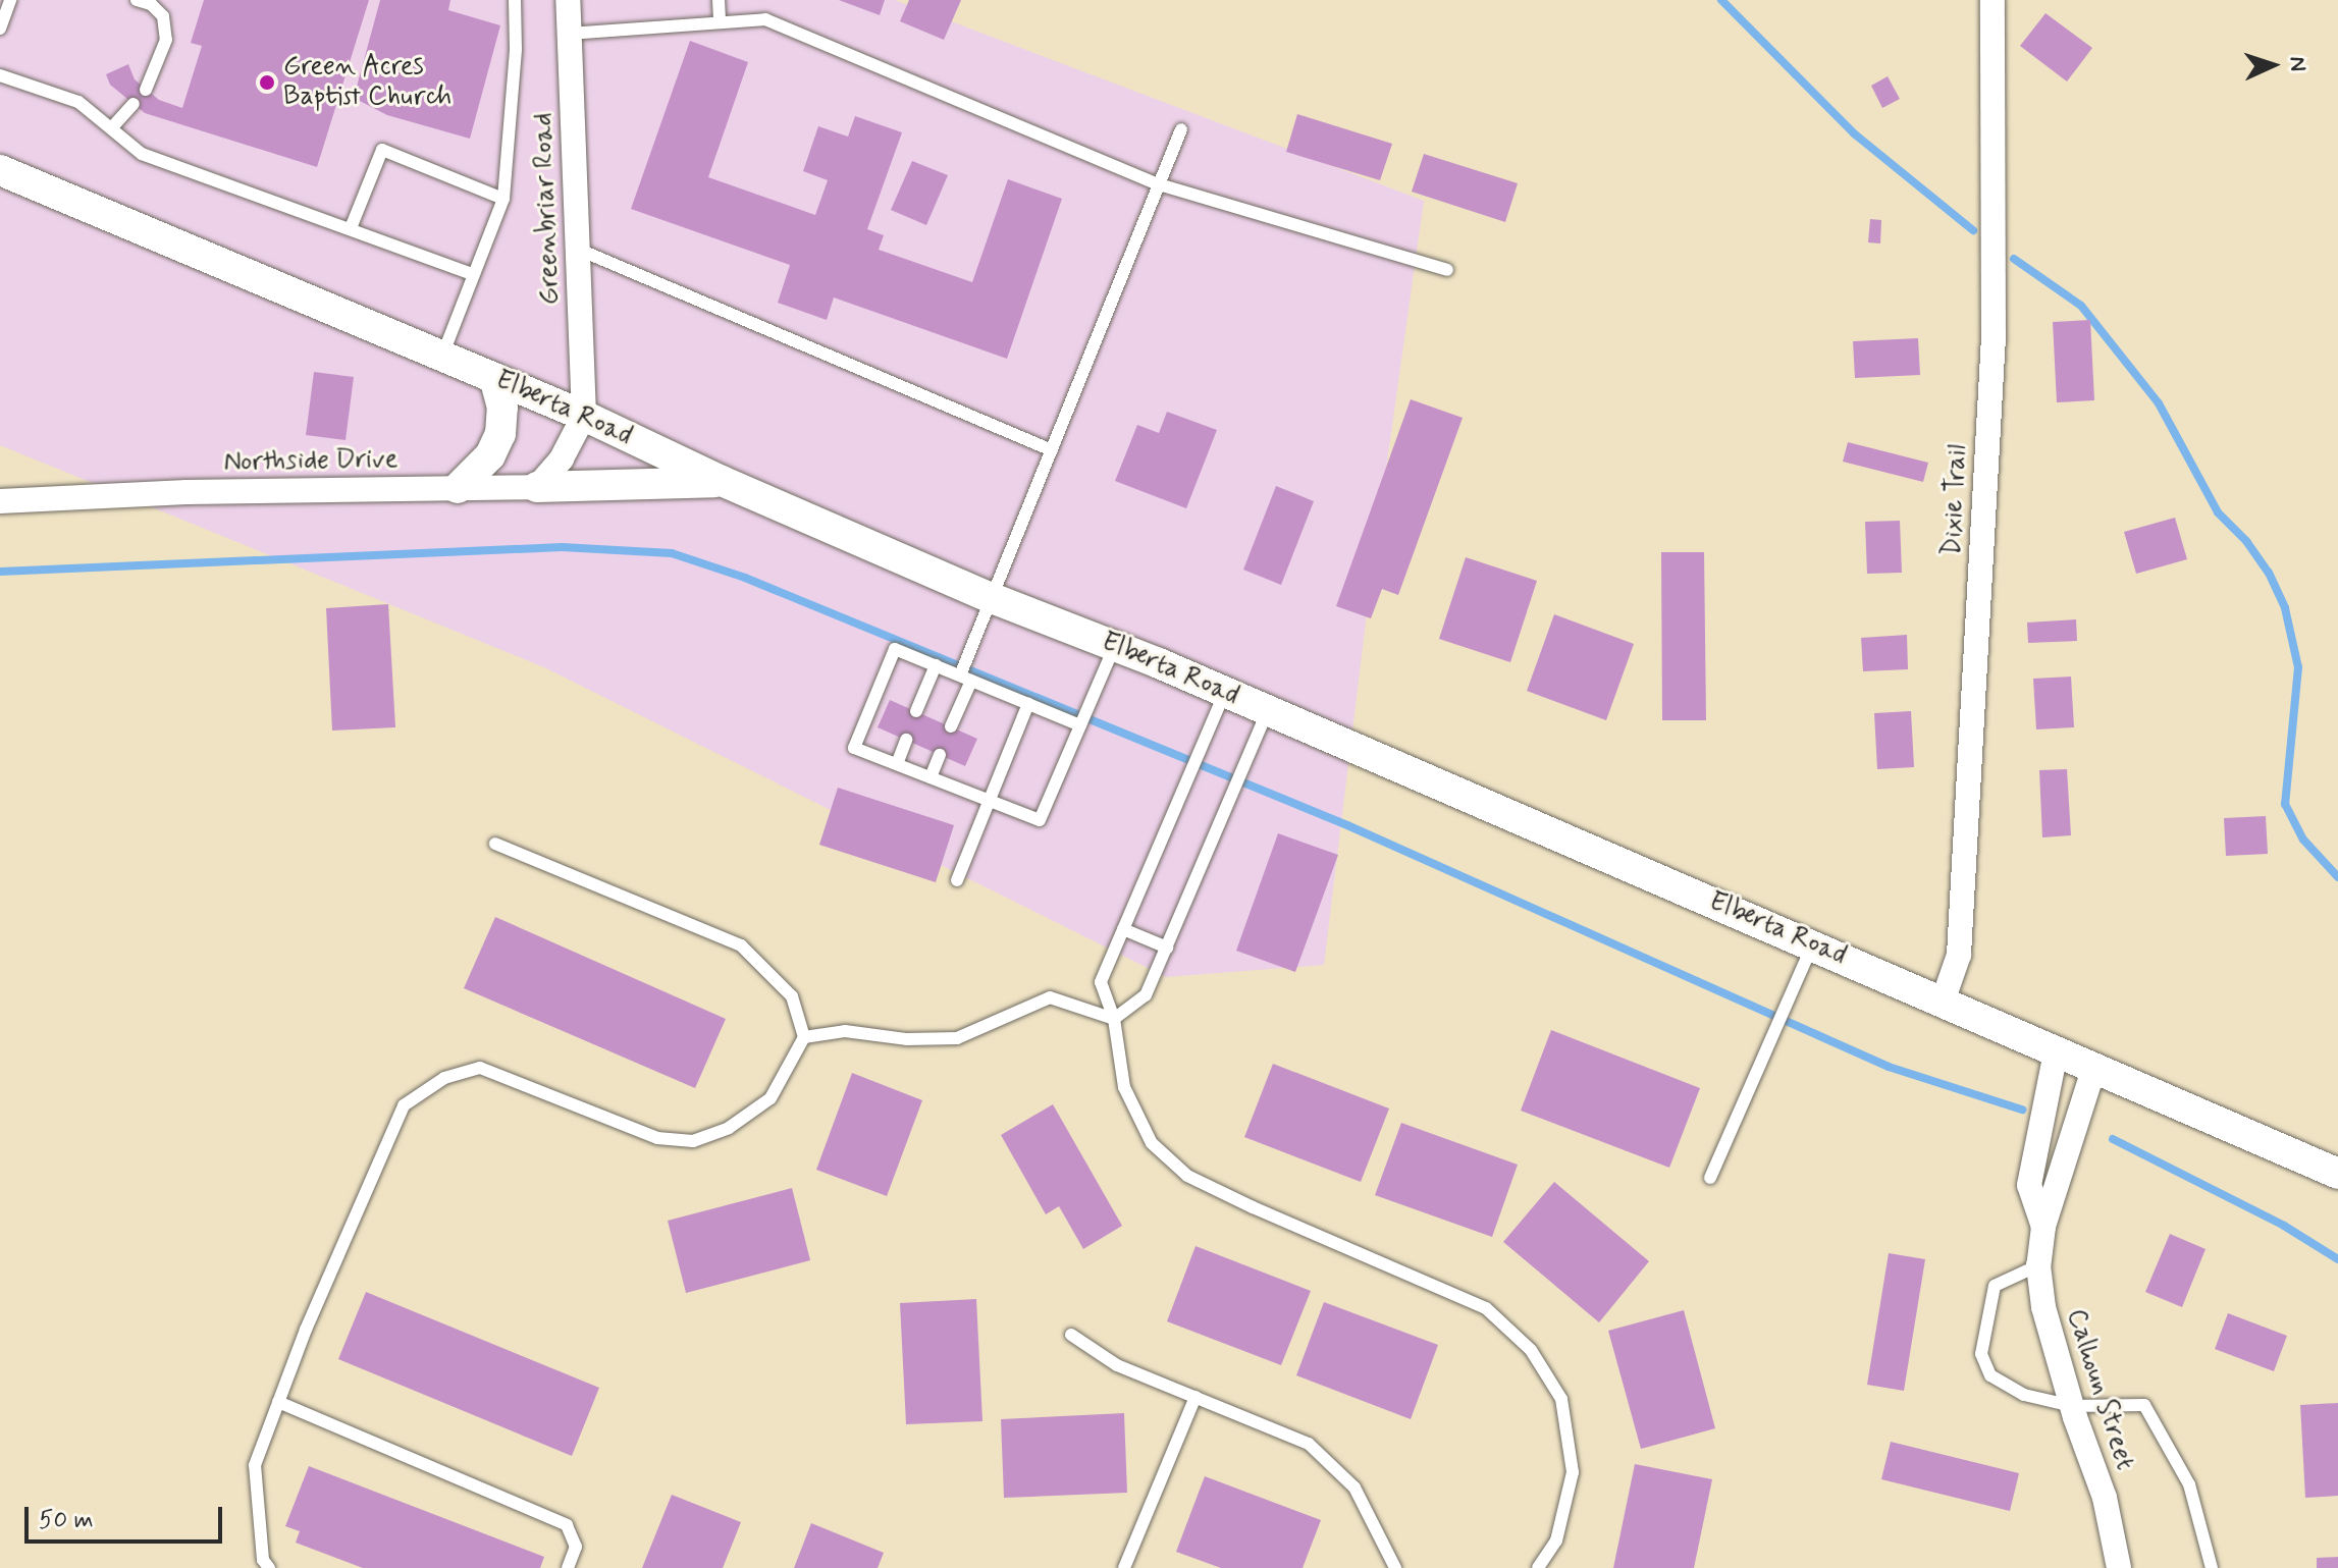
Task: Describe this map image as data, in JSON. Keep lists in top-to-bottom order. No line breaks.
{"streets":{"street":["Greenbriar Road","Elberta Road","Northside Drive","Dixie Trail","Calhoun Street"]},"crossings":[["Greenbriar Road","Elberta Road"],["Elberta Road","Dixie Trail"],["Elberta Road","Calhoun Street"]],"places":["Green Acres Baptist Church"],"scale_bar":"50 m","north":"right"}
